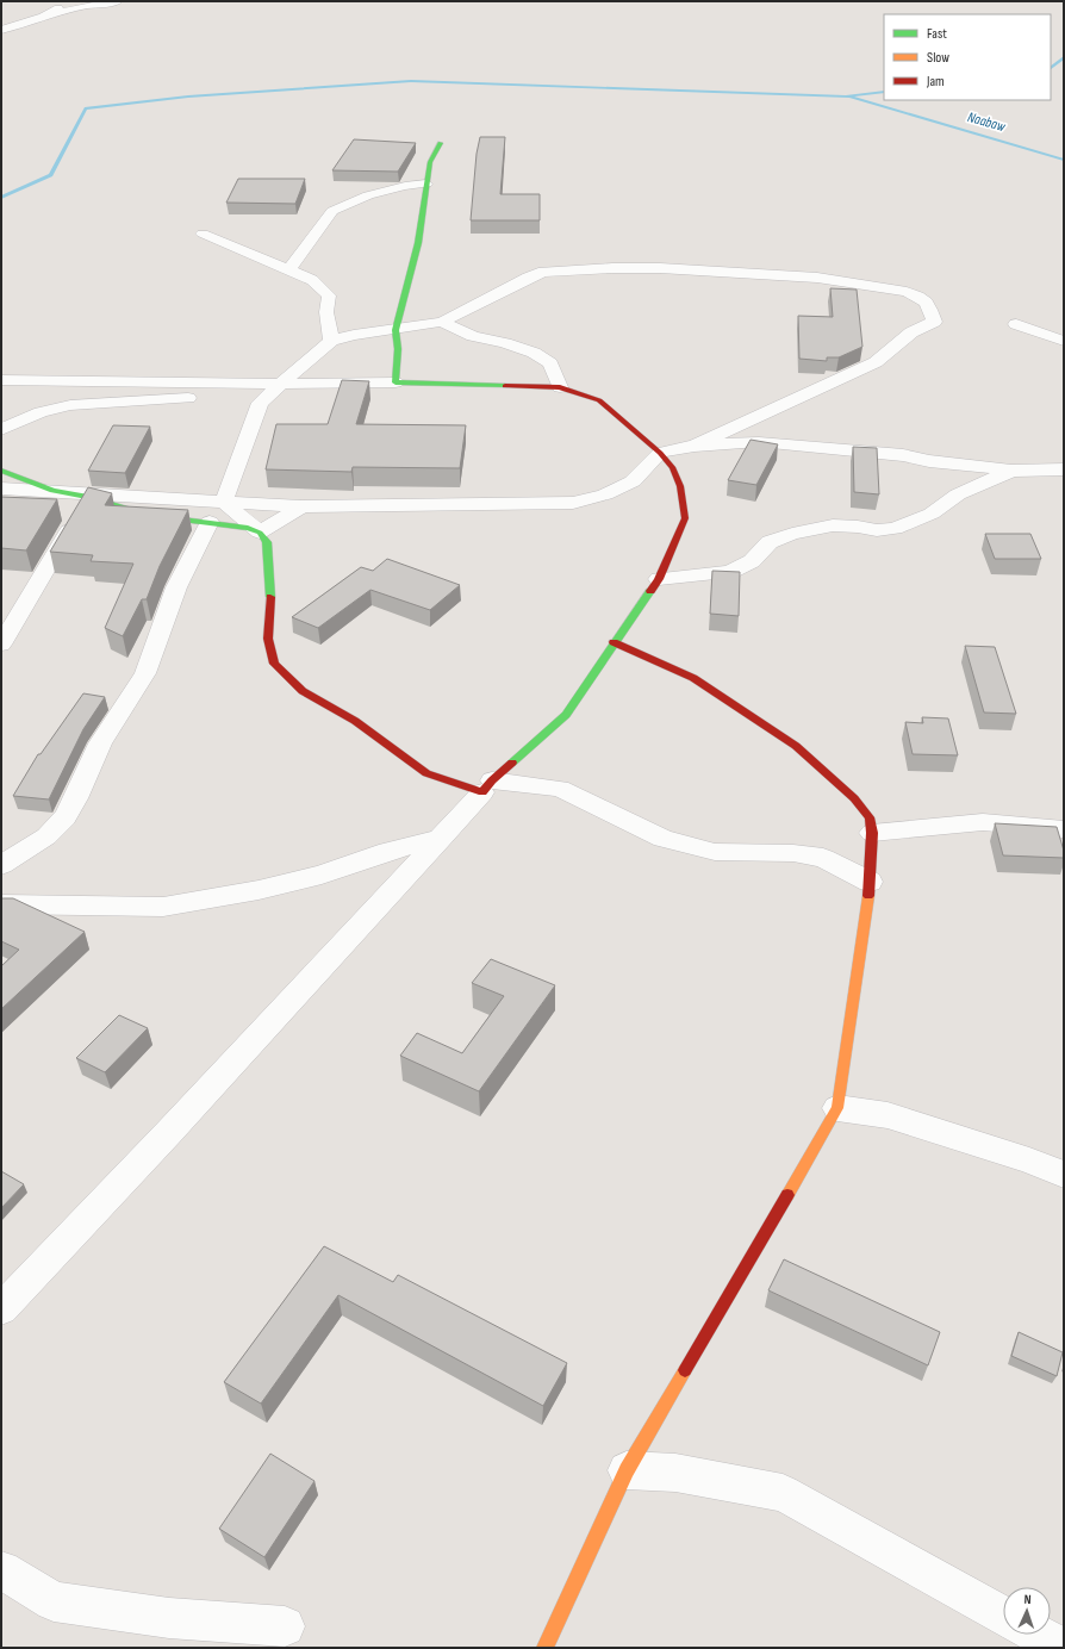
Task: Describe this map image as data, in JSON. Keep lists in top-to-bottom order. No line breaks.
{"water":["Naabaw"],"legend":["Fast","Slow","Jam"],"north":"top"}
